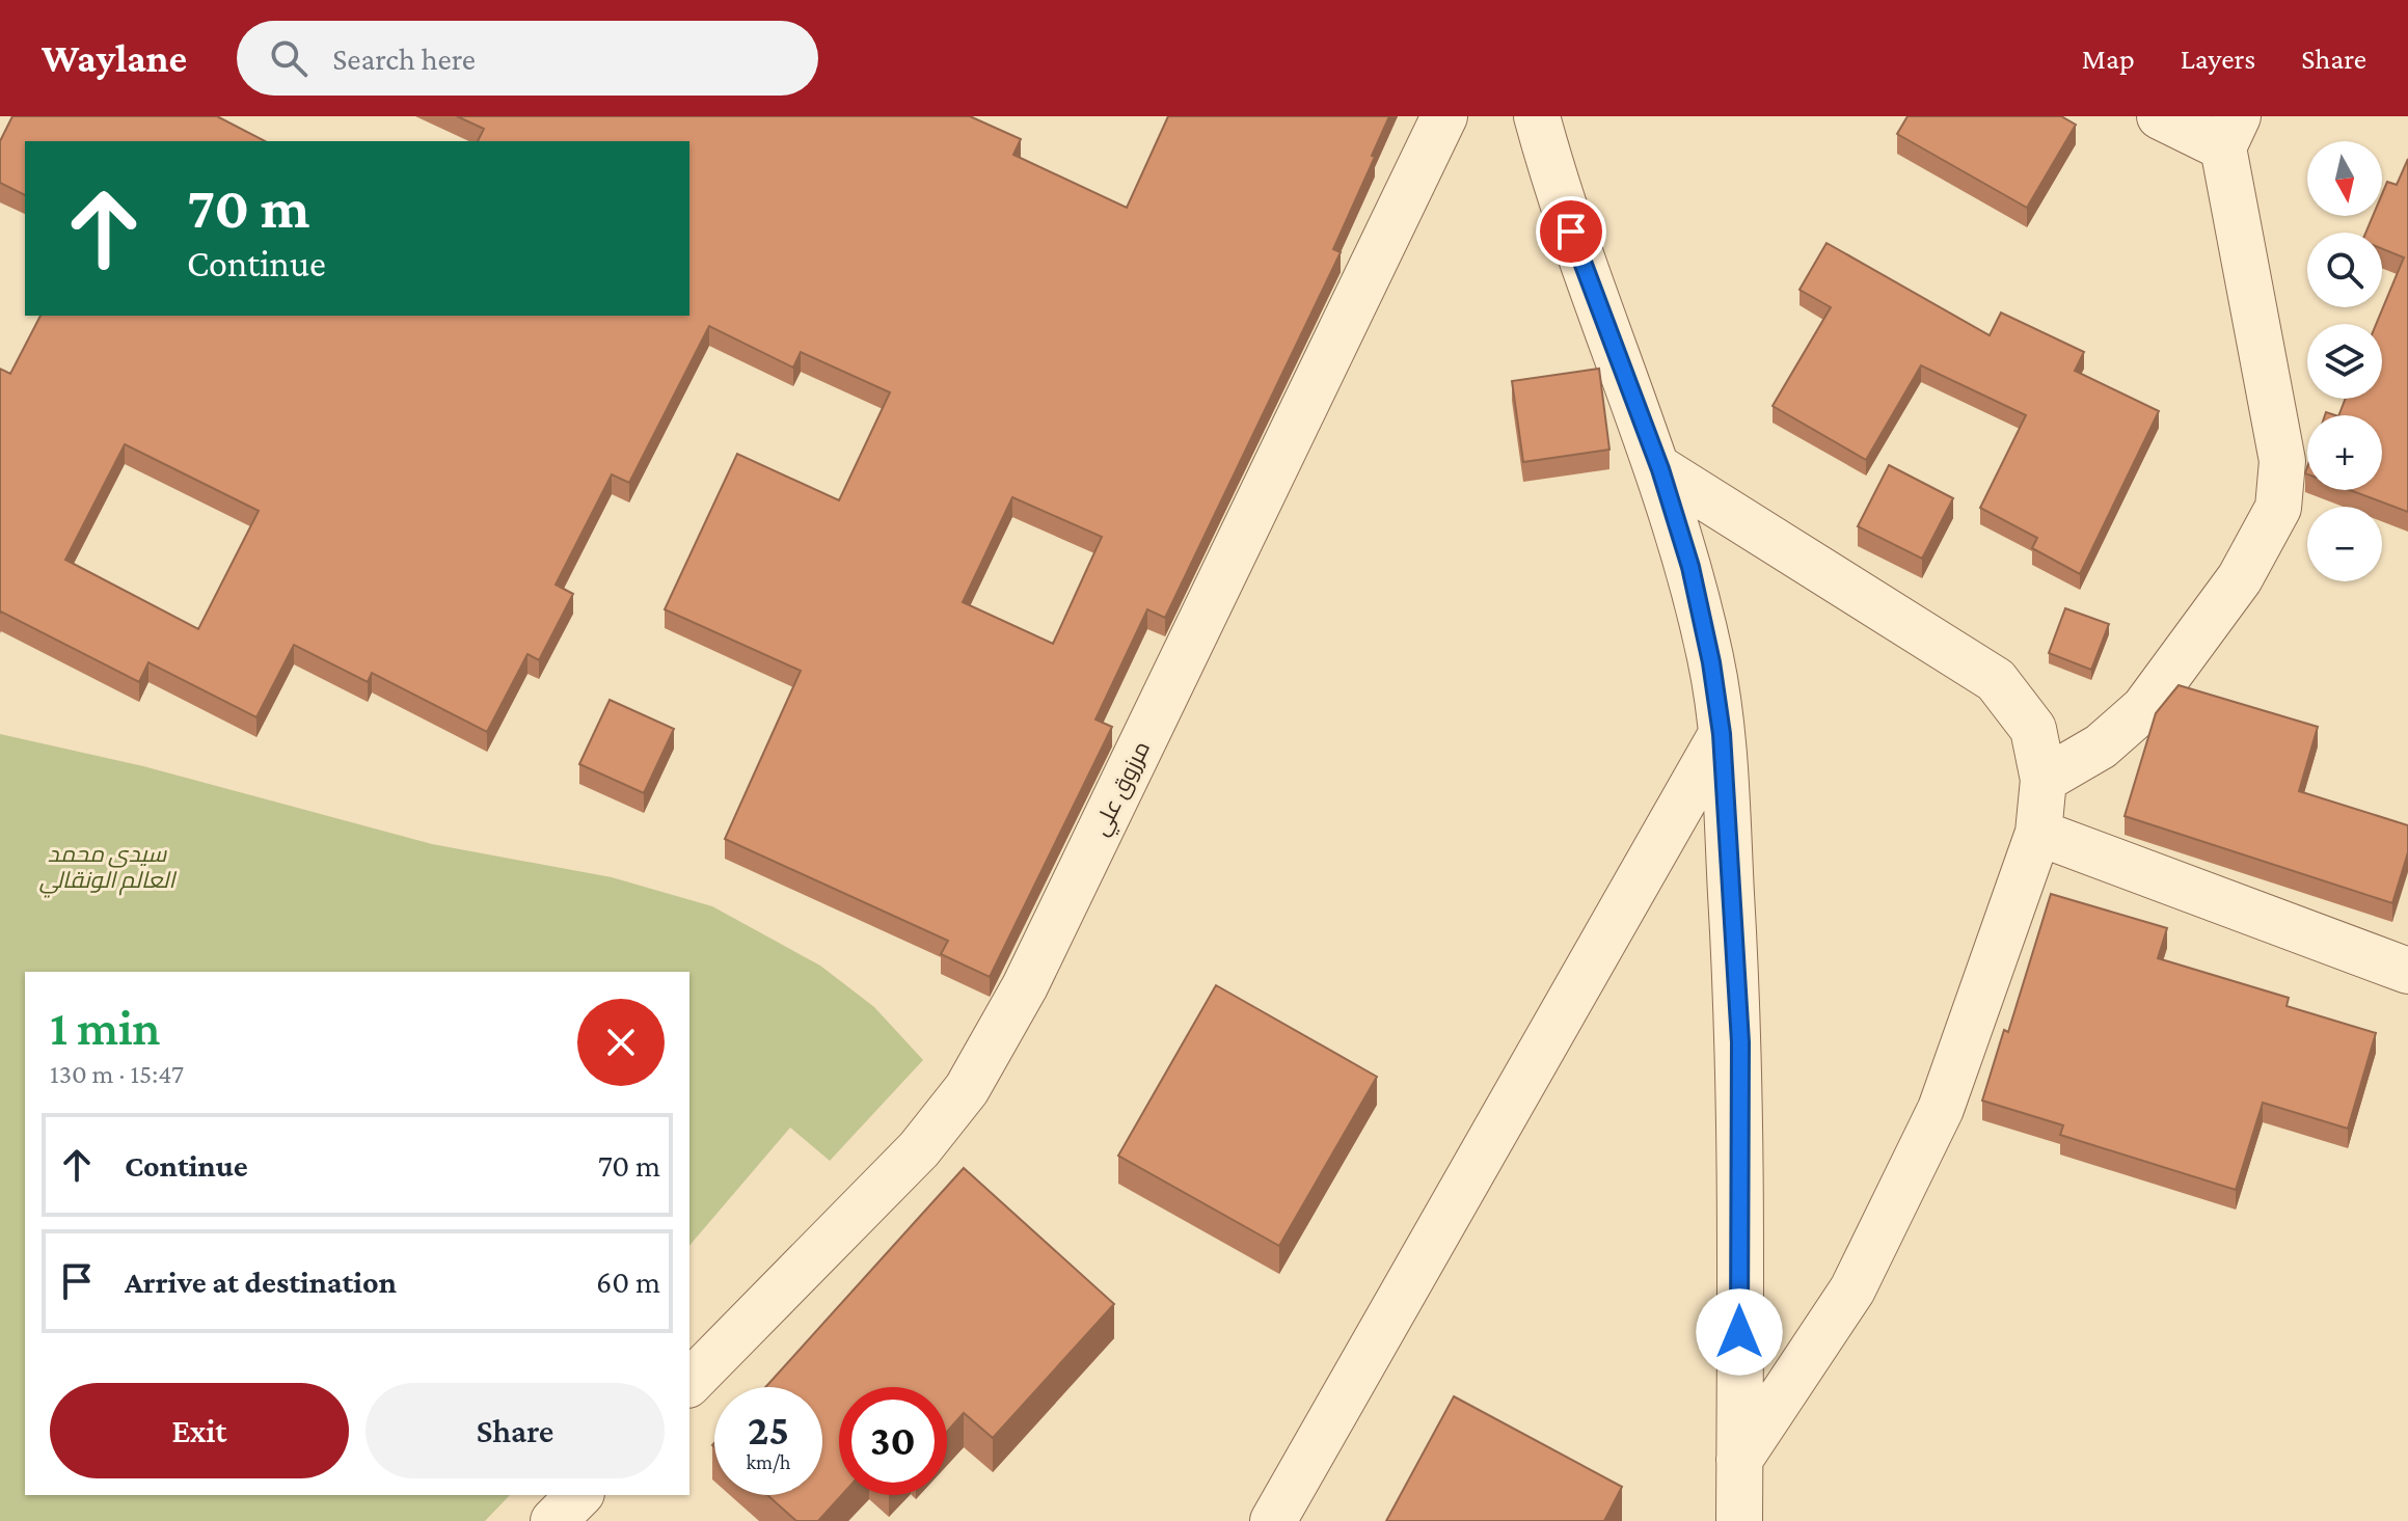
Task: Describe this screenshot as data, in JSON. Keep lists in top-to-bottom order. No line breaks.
{"streets":{"street":["مرزوق علي"]},"parks":["سيدي محمد العالم الونقالي"],"north":"bottom","page":{"header":"Waylane","search":"Search here","nav":["Map","Layers","Share"],"map_buttons":["+","−"],"turn":["70 m","Continue"],"heading":["1 min","130 m · 15:47"],"list":[{"name":"Continue","value":"70 m"},{"name":"Arrive at destination","value":"60 m"}],"buttons":["Exit","Share"],"speed":"25 km/h","limit":"30"}}
